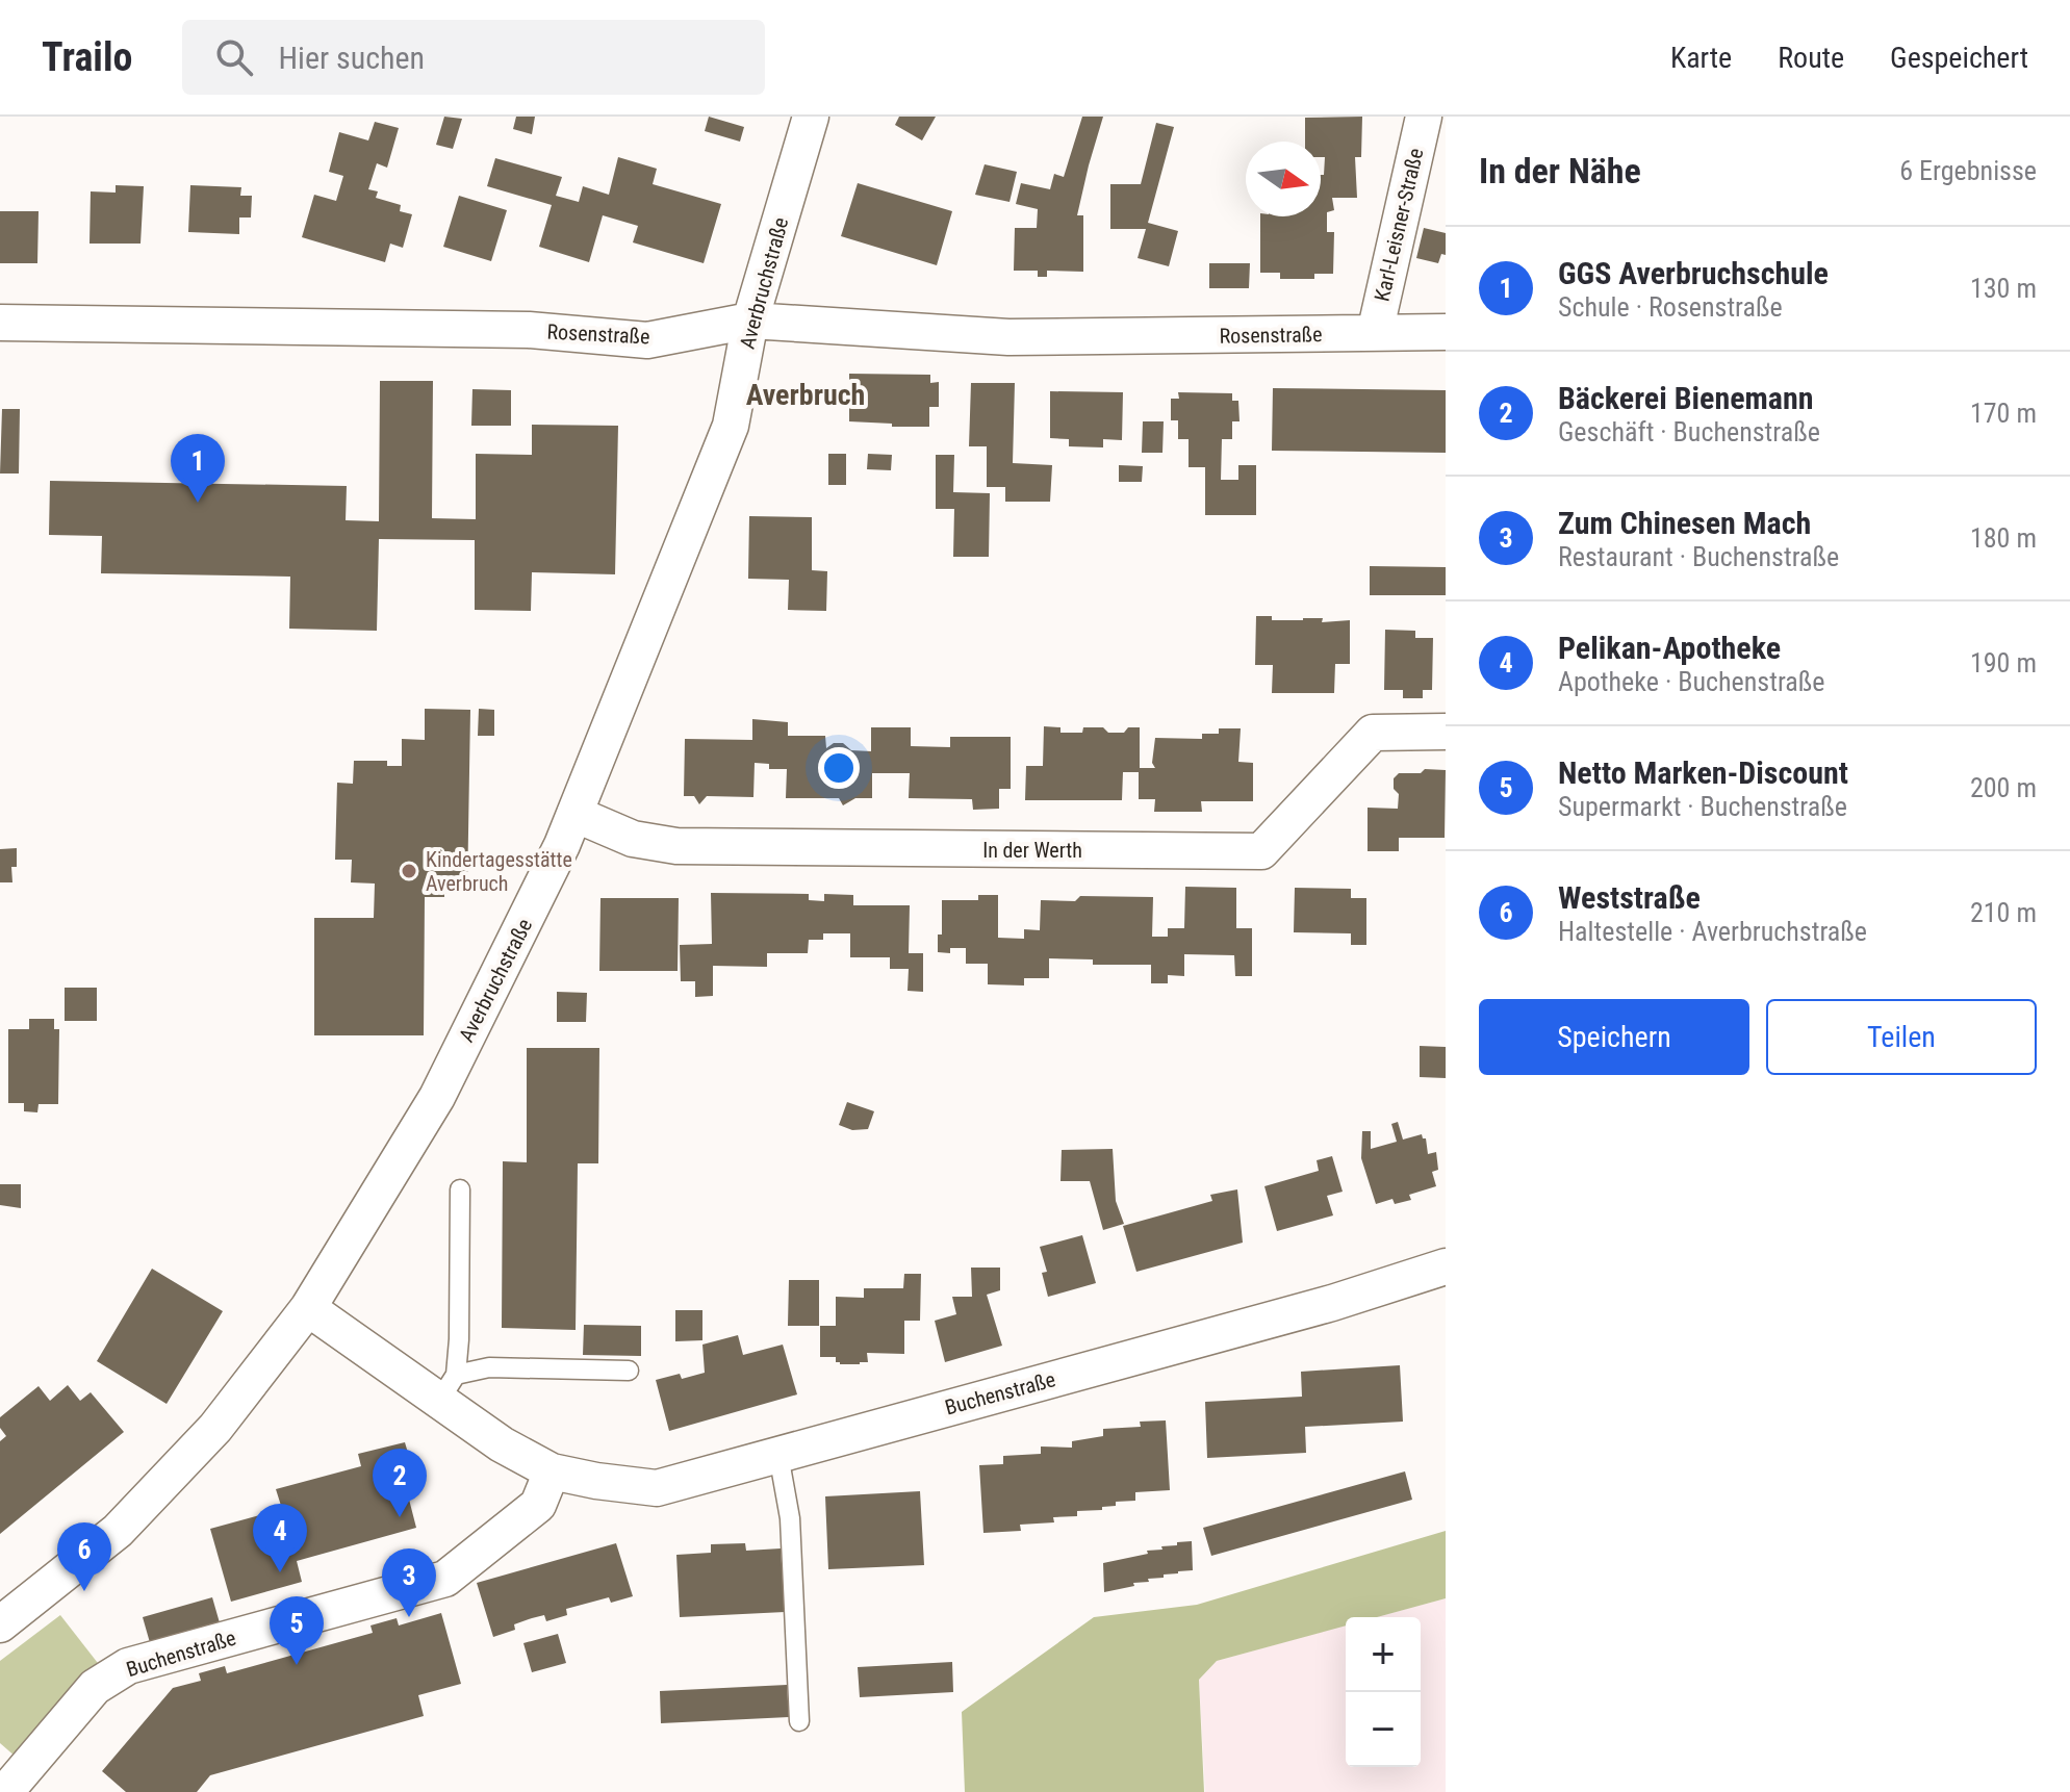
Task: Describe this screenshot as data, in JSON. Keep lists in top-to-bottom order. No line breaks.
{"streets":{"street":["Karl-Leisner-Straße","Averbruchstraße","Rosenstraße","In der Werth","Buchenstraße"]},"crossings":[["Karl-Leisner-Straße","Rosenstraße"],["Averbruchstraße","Rosenstraße"],["Averbruchstraße","In der Werth"],["Averbruchstraße","Buchenstraße"]],"districts":["Averbruch"],"places":["Kindertagesstätte Averbruch"],"north":"right","page":{"header":"Trailo","search":"Hier suchen","nav":["Karte","Route","Gespeichert"],"heading":["In der Nähe","6 Ergebnisse"],"list":[{"mark":"1","name":"GGS Averbruchschule","note":"Schule · Rosenstraße","value":"130 m"},{"mark":"2","name":"Bäckerei Bienemann","note":"Geschäft · Buchenstraße","value":"170 m"},{"mark":"3","name":"Zum Chinesen Mach","note":"Restaurant · Buchenstraße","value":"180 m"},{"mark":"4","name":"Pelikan-Apotheke","note":"Apotheke · Buchenstraße","value":"190 m"},{"mark":"5","name":"Netto Marken-Discount","note":"Supermarkt · Buchenstraße","value":"200 m"},{"mark":"6","name":"Weststraße","note":"Haltestelle · Averbruchstraße","value":"210 m"}],"pins":["1","2","4","6","3","5"],"buttons":["Speichern","Teilen"],"map_buttons":["+","−"]}}
